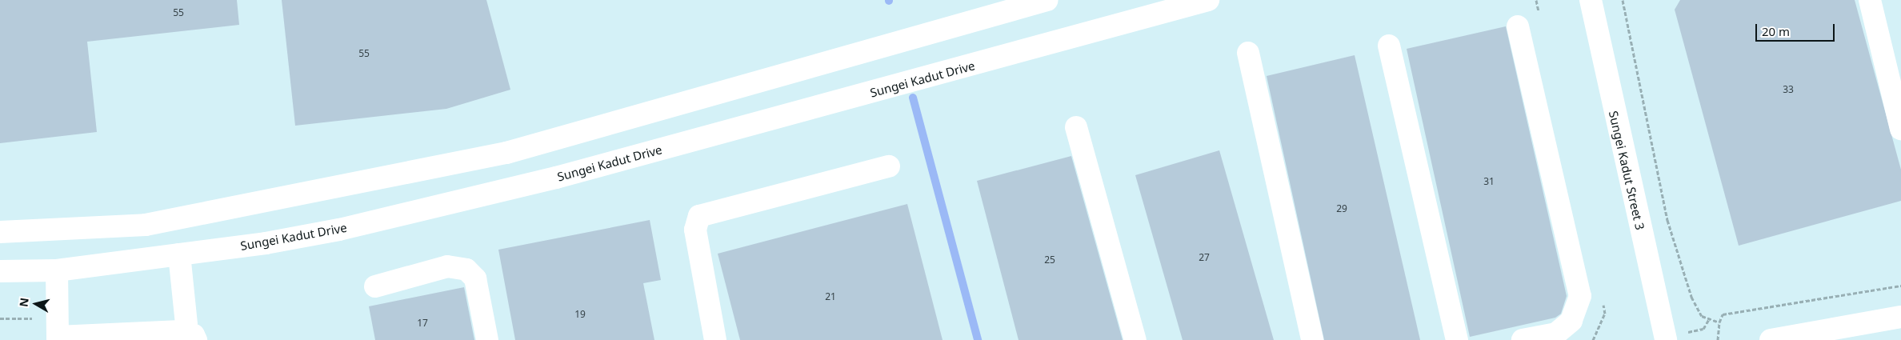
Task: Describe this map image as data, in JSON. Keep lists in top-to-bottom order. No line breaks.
{"streets":{"main road":["Sungei Kadut Drive","Sungei Kadut Street 3"]},"house_numbers":["55","55","33","31","29","27","25","21","19","17"],"scale_bar":"20 m","north":"left"}
